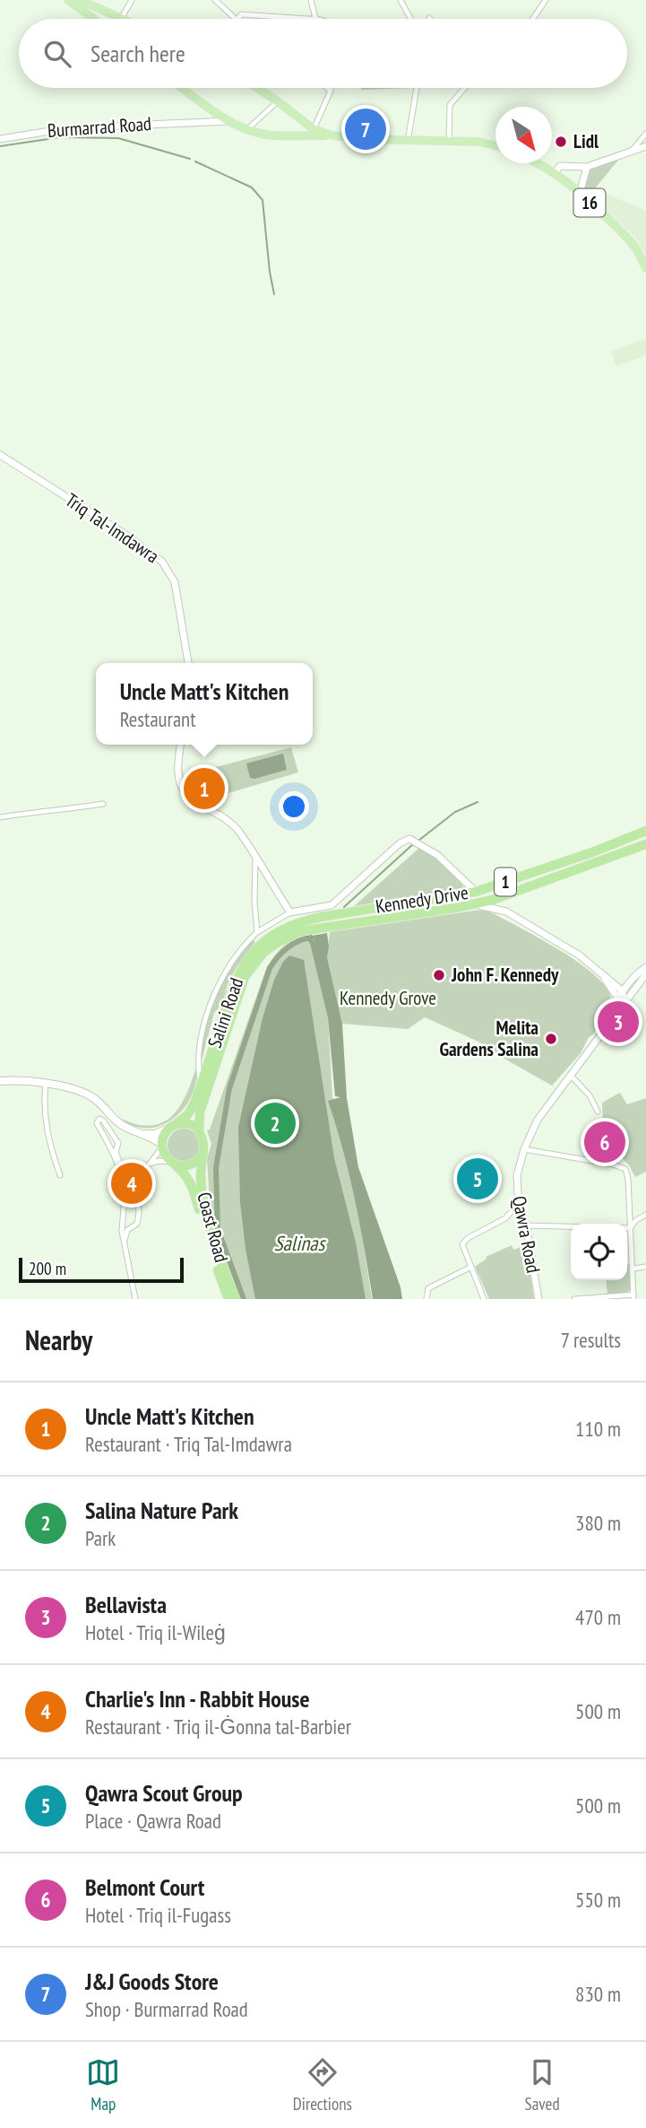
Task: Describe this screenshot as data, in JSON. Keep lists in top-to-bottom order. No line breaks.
{"streets":{"highway":["1","Kennedy Drive","Salini Road","Coast Road"],"main road":["16"],"street":["Burmarrad Road","Triq Tal-Imdawra","Qawra Road"]},"crossings":[["1","Salini Road"],["1","Coast Road"],["Kennedy Drive","Salini Road"],["Salini Road","Coast Road"]],"water":["Salinas"],"parks":["Kennedy Grove"],"places":["Lidl","John F. Kennedy","Melita Gardens Salina"],"scale_bar":"200 m","north":"bottom right","page":{"search":"Search here","pins":["7","1","3","2","6","5","4"],"popup":["Uncle Matt's Kitchen","Restaurant"],"scale":"200 m","heading":["Nearby","7 results"],"list":[{"mark":"1","name":"Uncle Matt's Kitchen","note":"Restaurant · Triq Tal-Imdawra","value":"110 m"},{"mark":"2","name":"Salina Nature Park","note":"Park","value":"380 m"},{"mark":"3","name":"Bellavista","note":"Hotel · Triq il-Wileġ","value":"470 m"},{"mark":"4","name":"Charlie's Inn - Rabbit House","note":"Restaurant · Triq il-Ġonna tal-Barbier","value":"500 m"},{"mark":"5","name":"Qawra Scout Group","note":"Place · Qawra Road","value":"500 m"},{"mark":"6","name":"Belmont Court","note":"Hotel · Triq il-Fugass","value":"550 m"},{"mark":"7","name":"J&J Goods Store","note":"Shop · Burmarrad Road","value":"830 m"}],"nav":["Map","Directions","Saved"]}}
